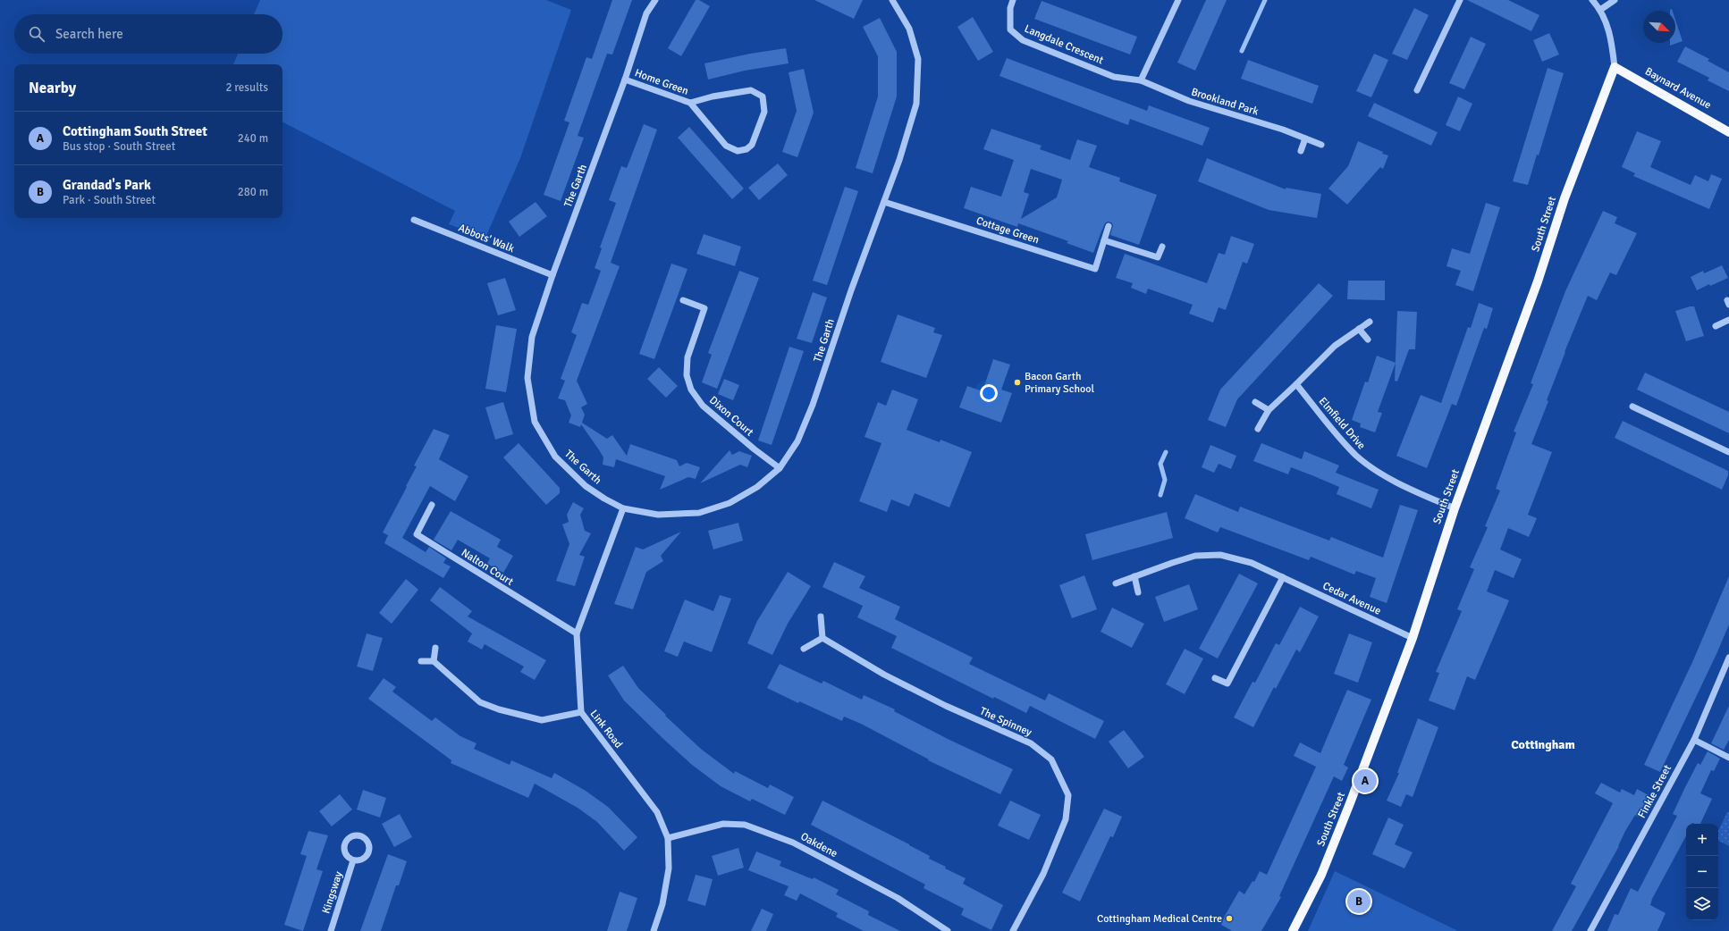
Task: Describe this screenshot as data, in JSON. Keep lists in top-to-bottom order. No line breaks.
{"streets":{"main road":["Baynard Avenue","South Street"],"street":["Langdale Crescent","Home Green","Brookland Park","The Garth","Cottage Green","Abbots' Walk","Dixon Court","Elmfield Drive","Nalton Court","Cedar Avenue","The Spinney","Link Road","Finkle Street","Oakdene","Kingsway"]},"crossings":[["Langdale Crescent","Brookland Park"],["Home Green","The Garth"],["Baynard Avenue","South Street"],["The Garth","Cottage Green"],["The Garth","Abbots' Walk"],["The Garth","Dixon Court"],["The Garth","Link Road"],["South Street","Elmfield Drive"],["South Street","Cedar Avenue"],["Nalton Court","Link Road"],["Link Road","Oakdene"]],"districts":["Cottingham"],"places":["Bacon Garth Primary School","Cottingham Medical Centre"],"north":"bottom right","page":{"search":"Search here","heading":["Nearby","2 results"],"list":[{"mark":"A","name":"Cottingham South Street","note":"Bus stop · South Street","value":"240 m"},{"mark":"B","name":"Grandad's Park","note":"Park · South Street","value":"280 m"}],"pins":["A","B"],"map_buttons":["+","−"]}}
